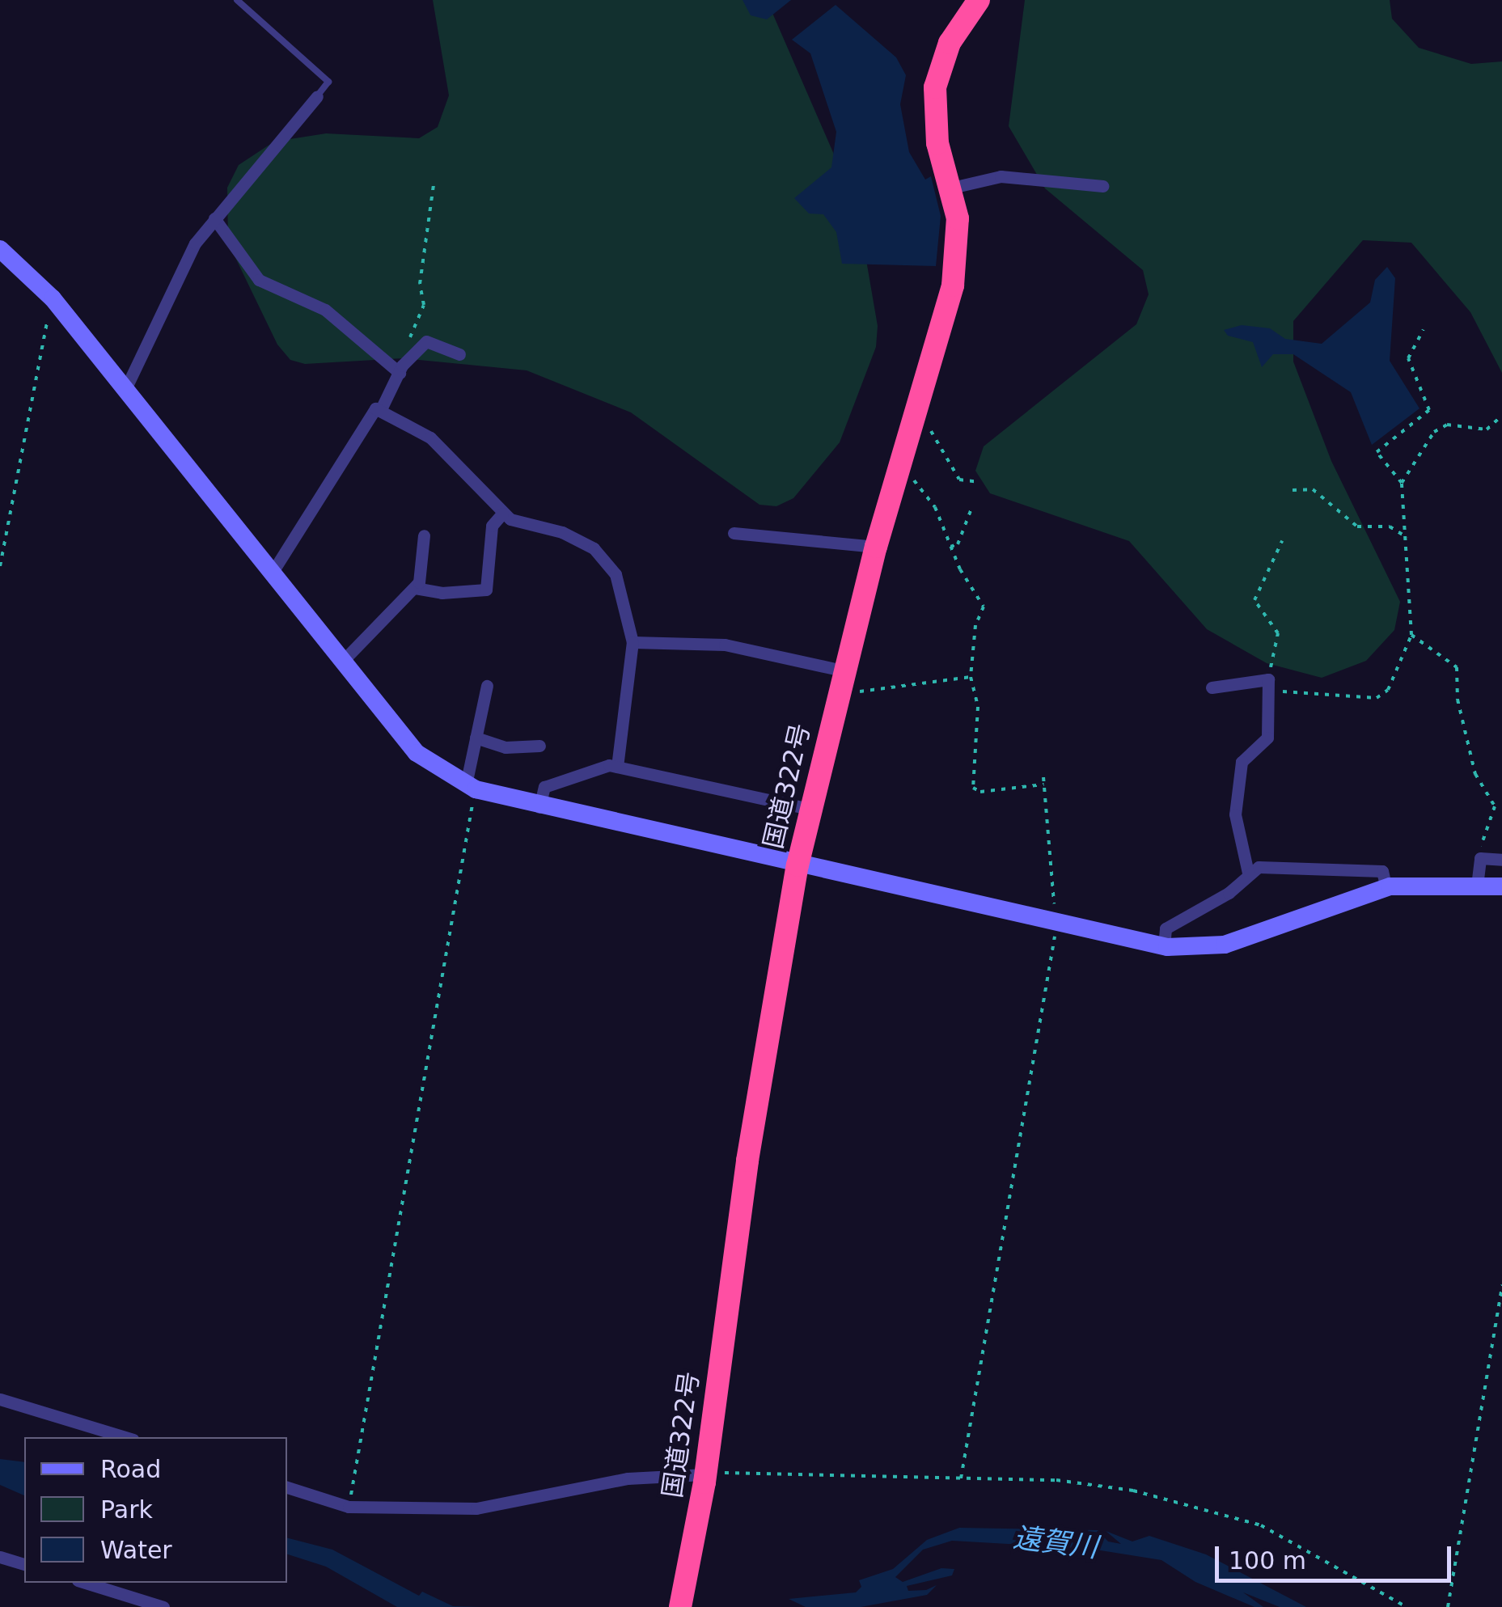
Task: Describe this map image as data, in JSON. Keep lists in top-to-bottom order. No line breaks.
{"streets":{"highway":["国道322号"]},"water":["遠賀川"],"legend":["Road","Park","Water"],"scale_bar":"100 m"}
